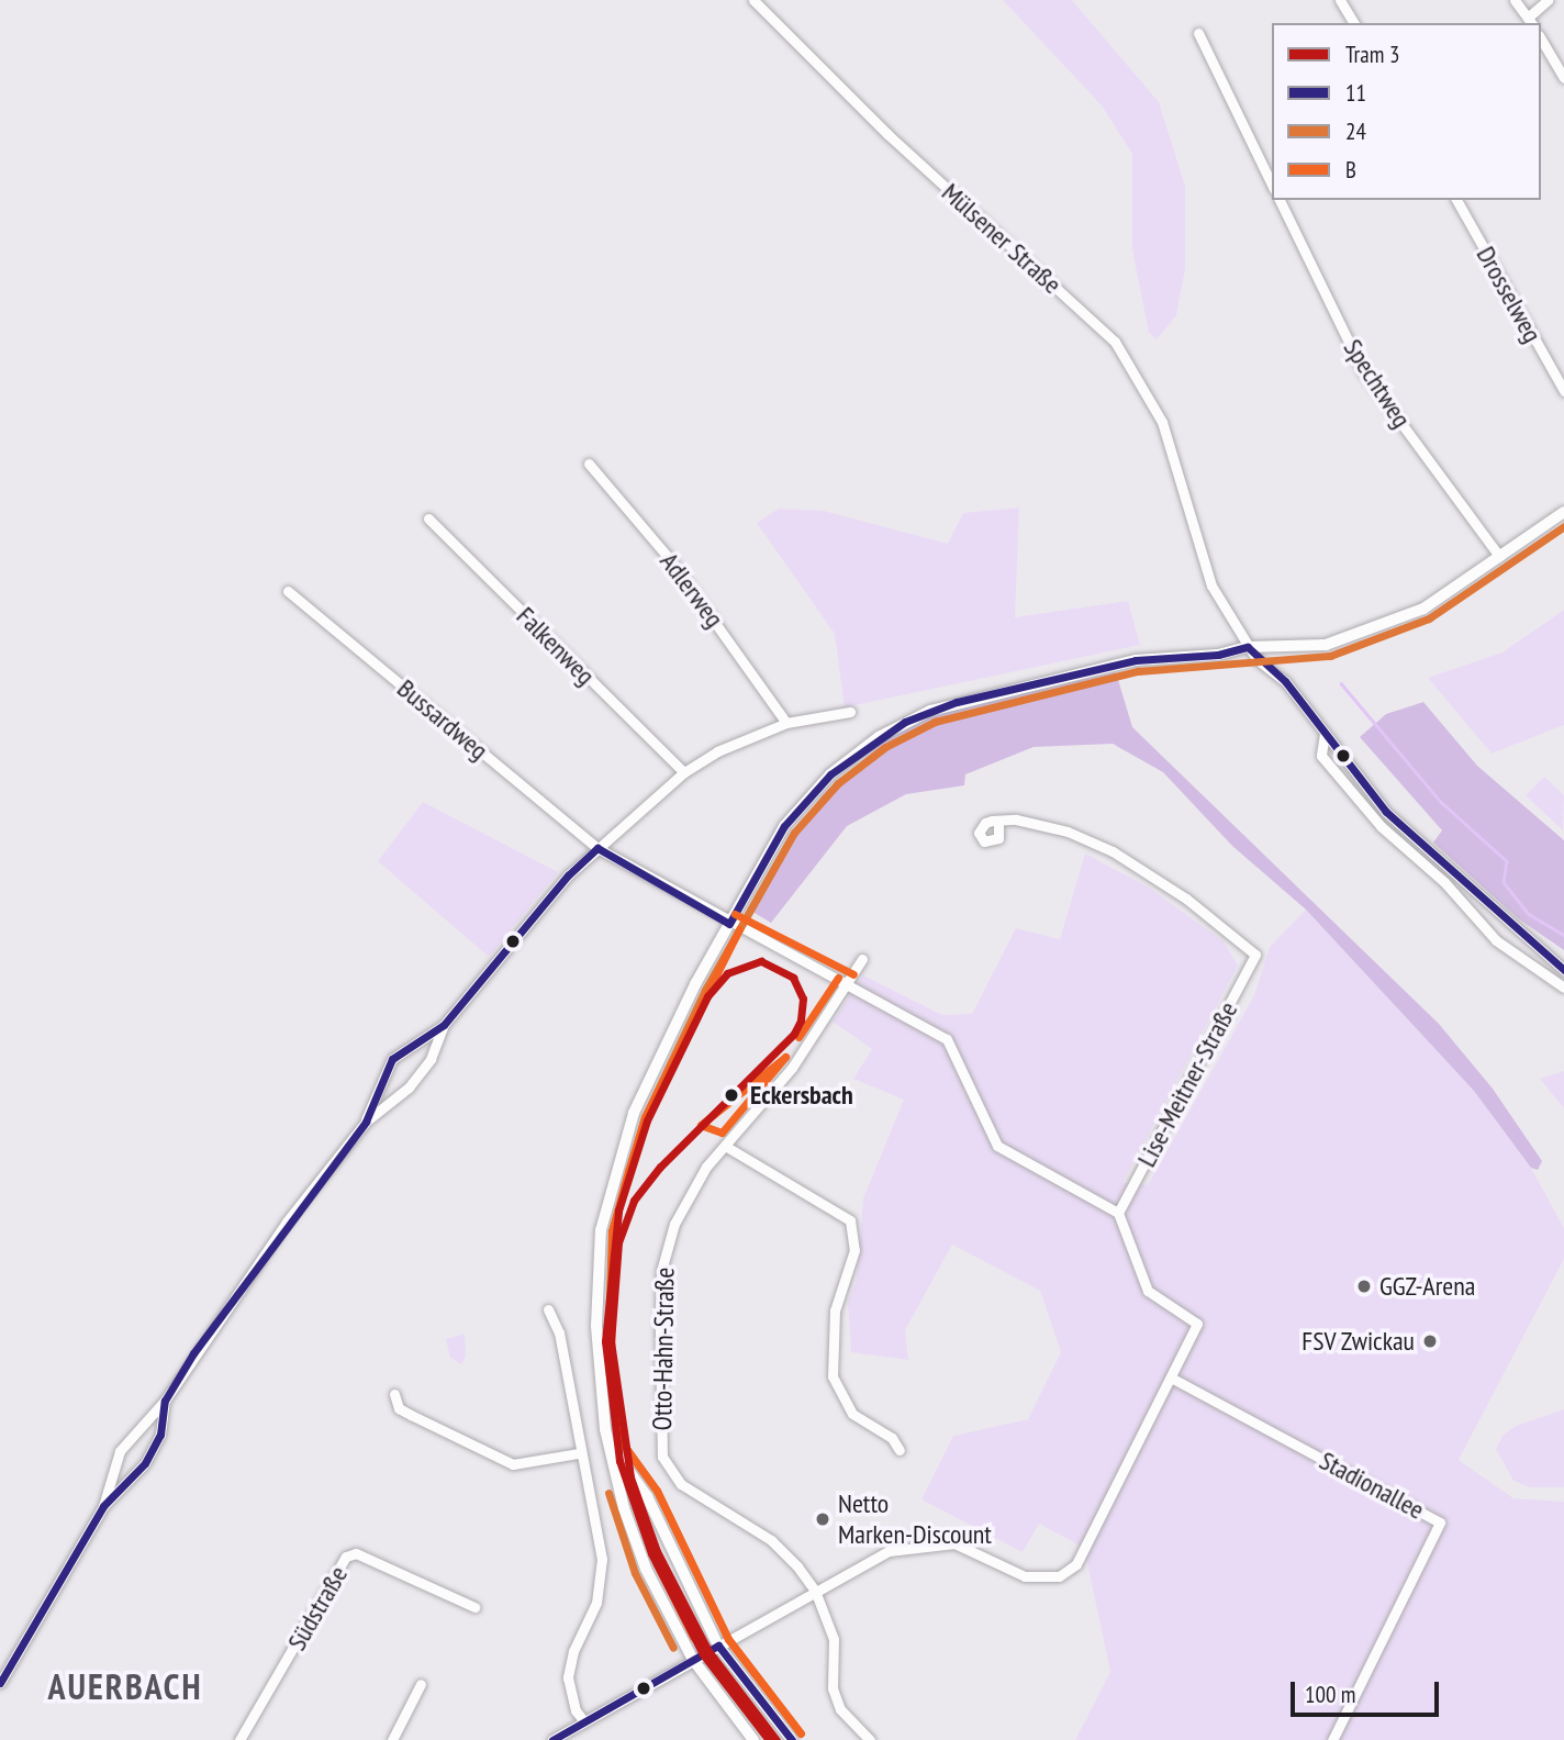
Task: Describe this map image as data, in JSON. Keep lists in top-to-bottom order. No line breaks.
{"streets":{"street":["Mülsener Straße","Drosselweg","Spechtweg","Adlerweg","Falkenweg","Bussardweg","Lise-Meitner-Straße","Otto-Hahn-Straße","Stadionallee","Südstraße"]},"crossings":[["Bussardweg","Lise-Meitner-Straße"],["Bussardweg","Otto-Hahn-Straße"]],"districts":["AUERBACH"],"places":["Eckersbach","GGZ-Arena","FSV Zwickau","Netto Marken-Discount"],"lines":["transit line 24","transit line 11","transit line B","tram line 3"],"legend":["Tram 3","11","24","B"],"scale_bar":"100 m"}
